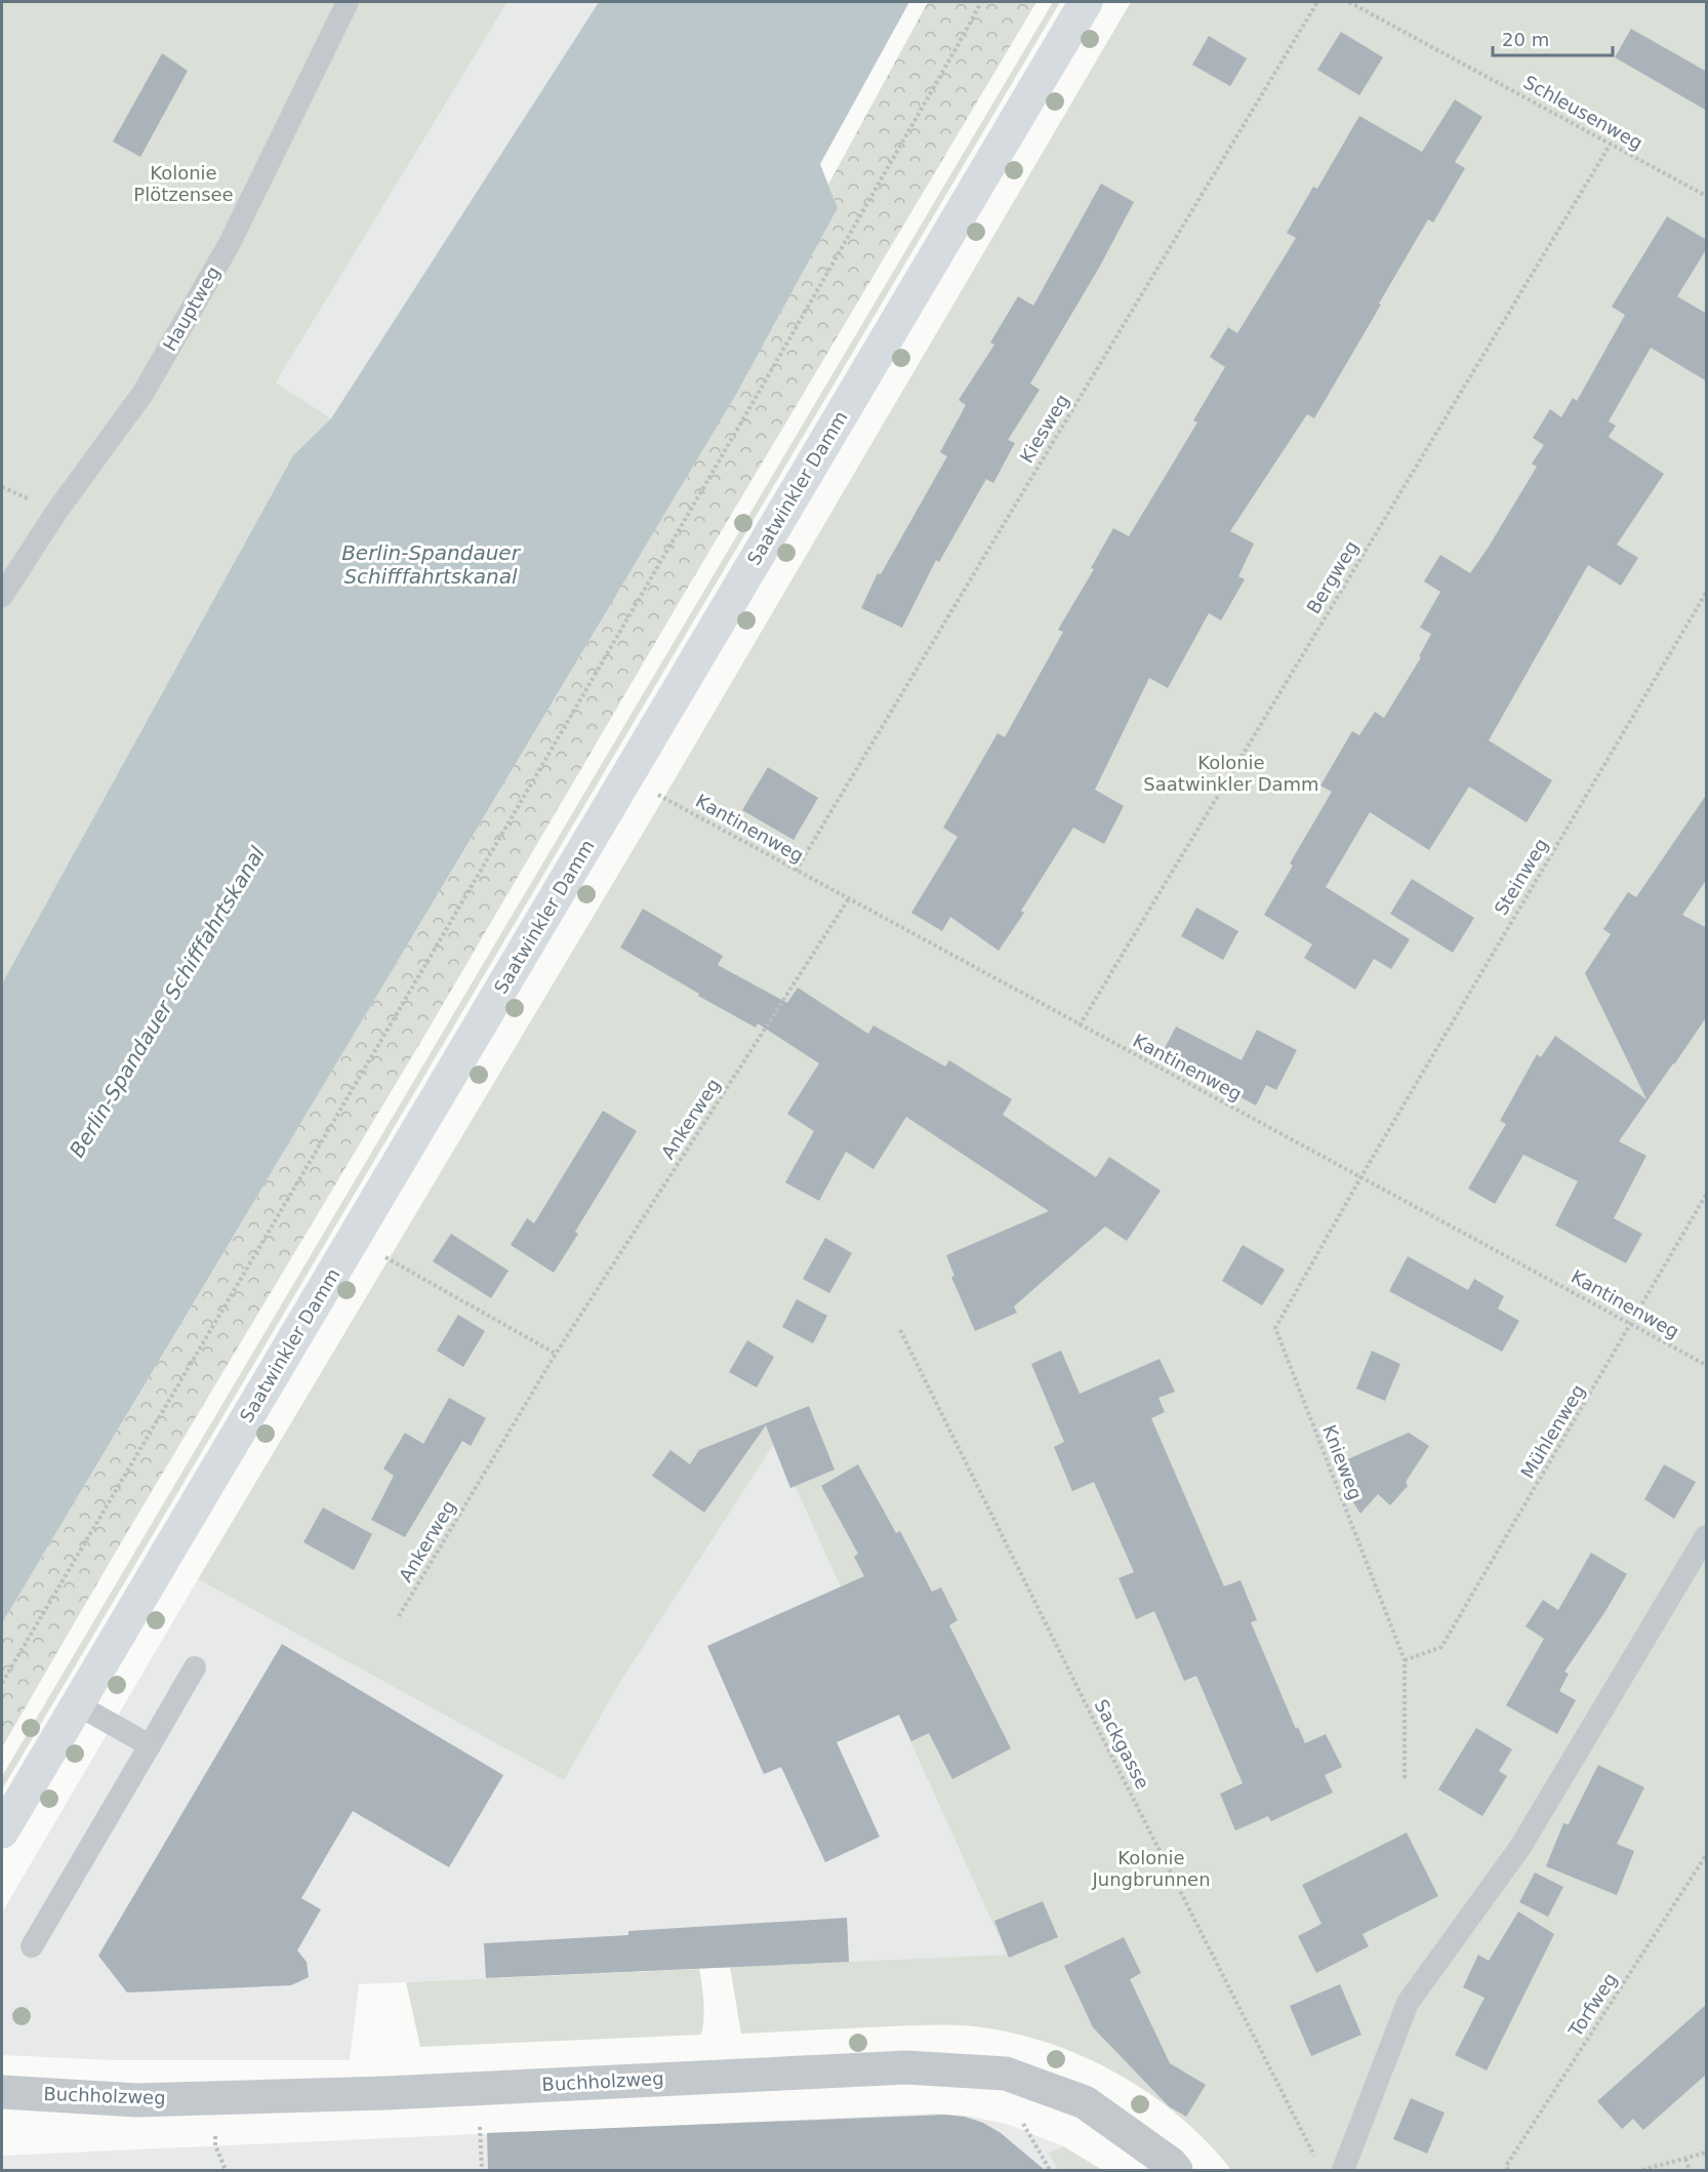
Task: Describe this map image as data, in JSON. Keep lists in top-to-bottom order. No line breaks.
{"streets":{"main road":["Saatwinkler Damm"],"street":["Buchholzweg"],"lane":["Hauptweg"],"path":["Schleusenweg","Kiesweg","Bergweg","Kantinenweg","Steinweg","Ankerweg","Mühlenweg","Knieweg","Sackgasse","Torfweg"]},"crossings":[["Schleusenweg","Bergweg"],["Kiesweg","Kantinenweg"],["Bergweg","Kantinenweg"],["Kantinenweg","Steinweg"],["Kantinenweg","Ankerweg"],["Kantinenweg","Mühlenweg"],["Kantinenweg","Knieweg"],["Steinweg","Knieweg"],["Mühlenweg","Knieweg"]],"water":["Berlin-Spandauer Schifffahrtskanal"],"parks":["Kolonie Plötzensee","Kolonie Saatwinkler Damm","Kolonie Jungbrunnen"],"scale_bar":"20 m"}
